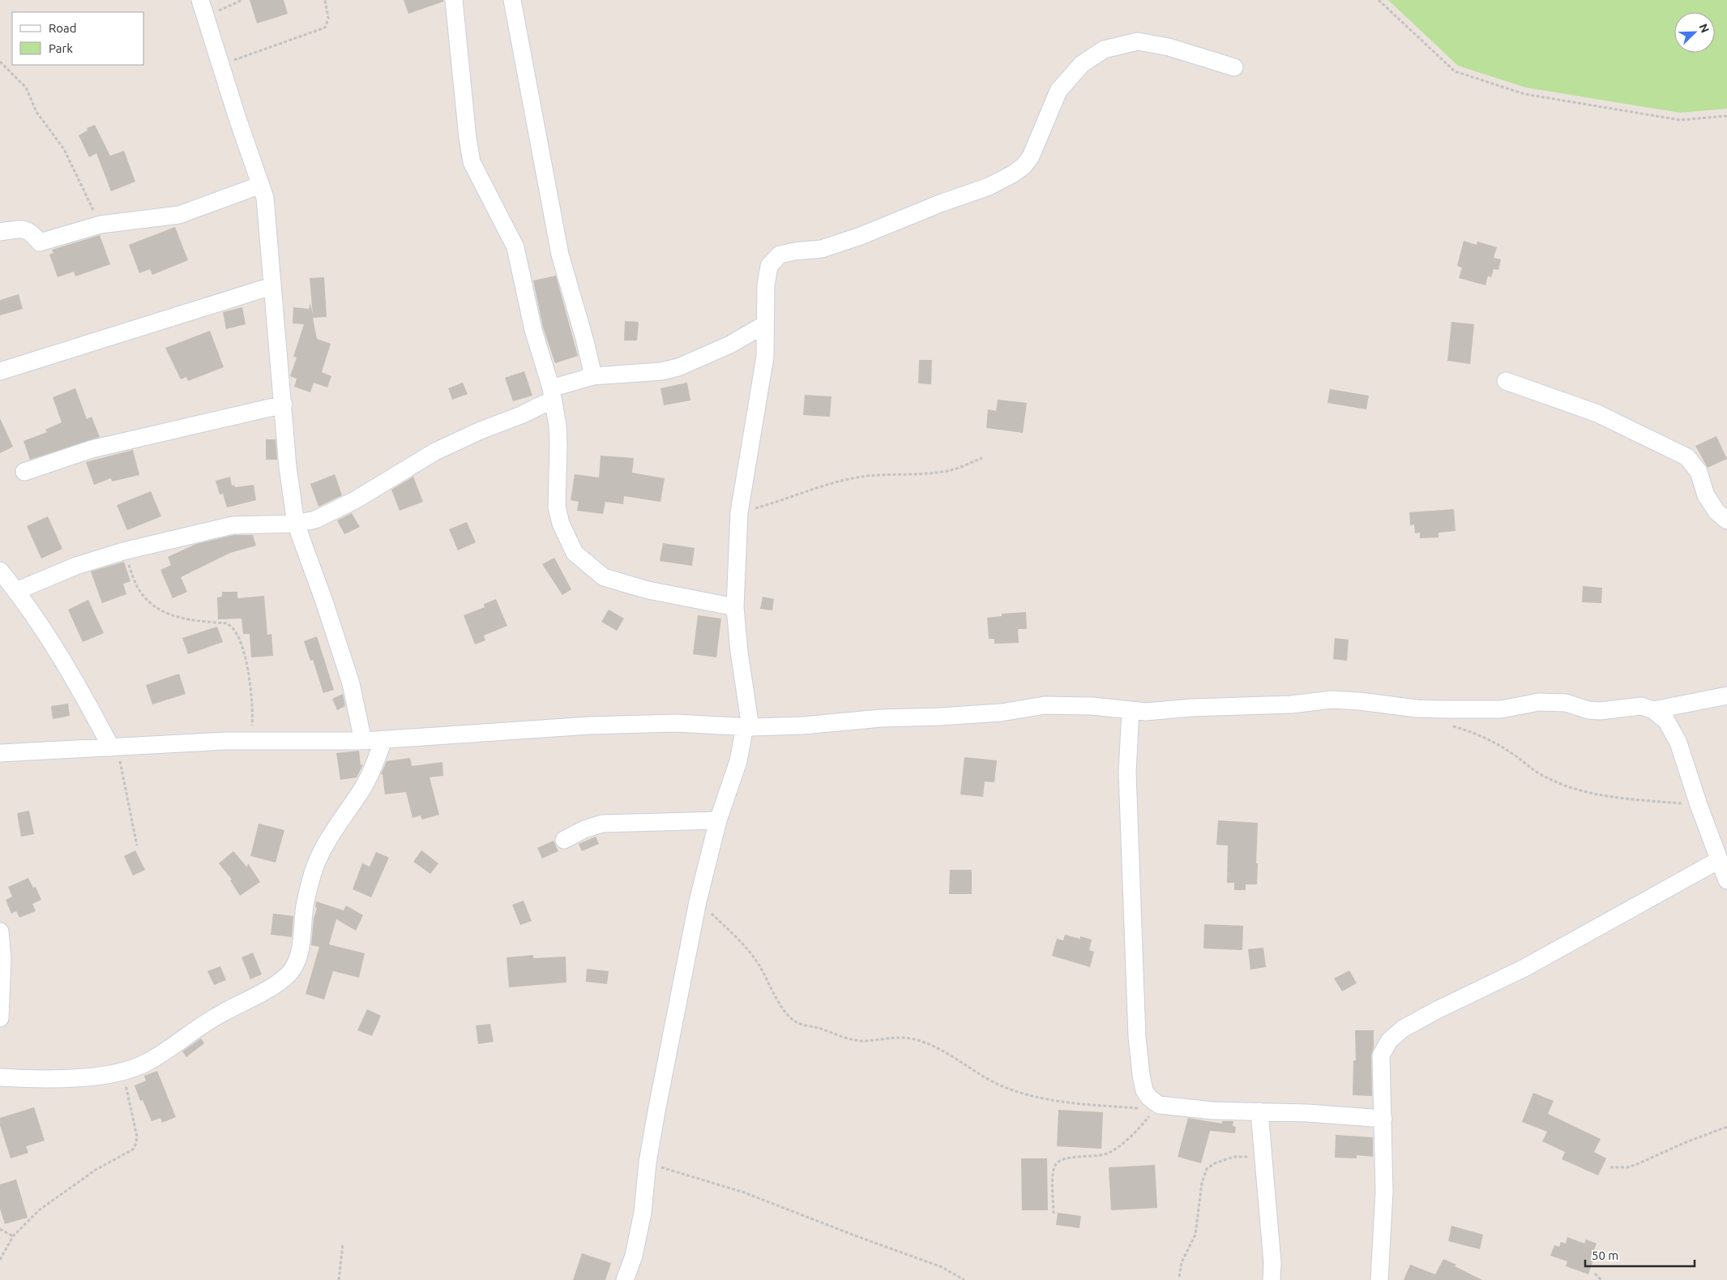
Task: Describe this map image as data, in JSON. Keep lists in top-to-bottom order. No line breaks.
{"legend":["Road","Park"],"scale_bar":"50 m","north":"top right"}
